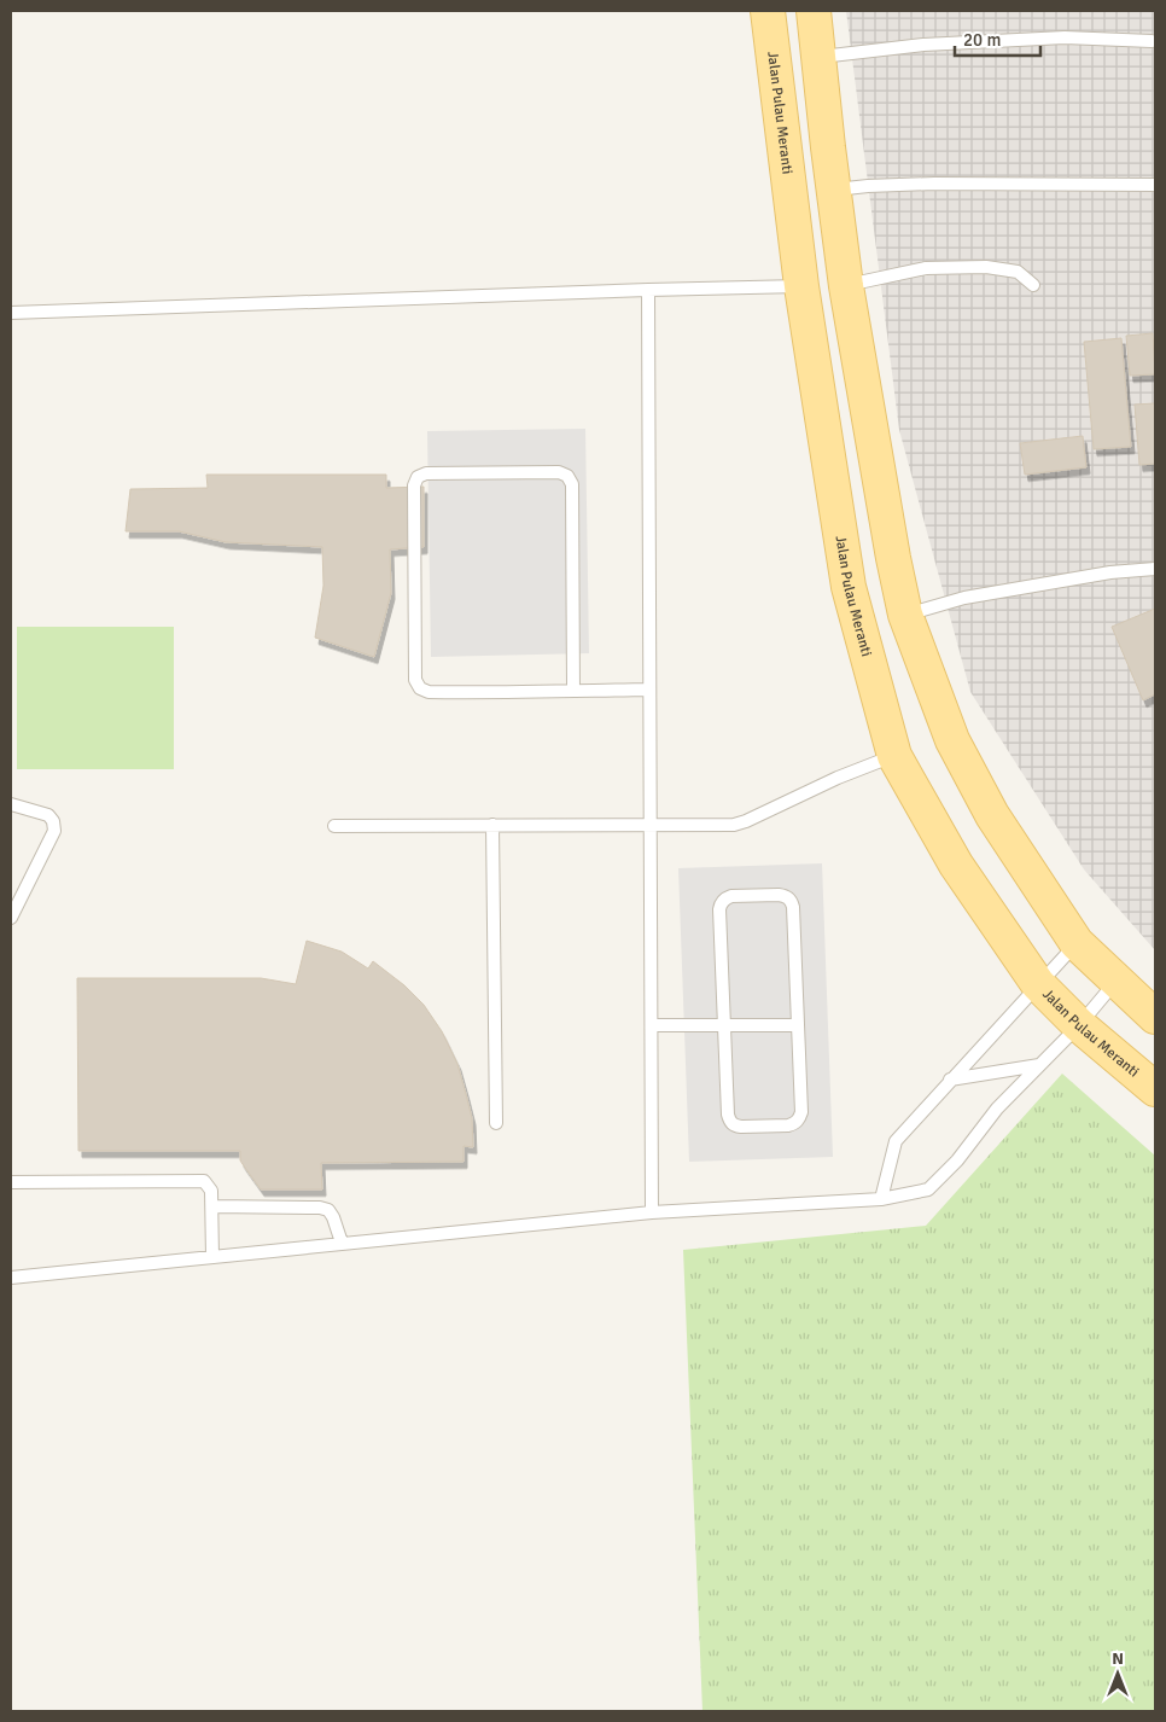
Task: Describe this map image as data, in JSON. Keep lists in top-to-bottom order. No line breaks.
{"streets":{"main road":["Jalan Pulau Meranti"]},"scale_bar":"20 m","north":"top"}
